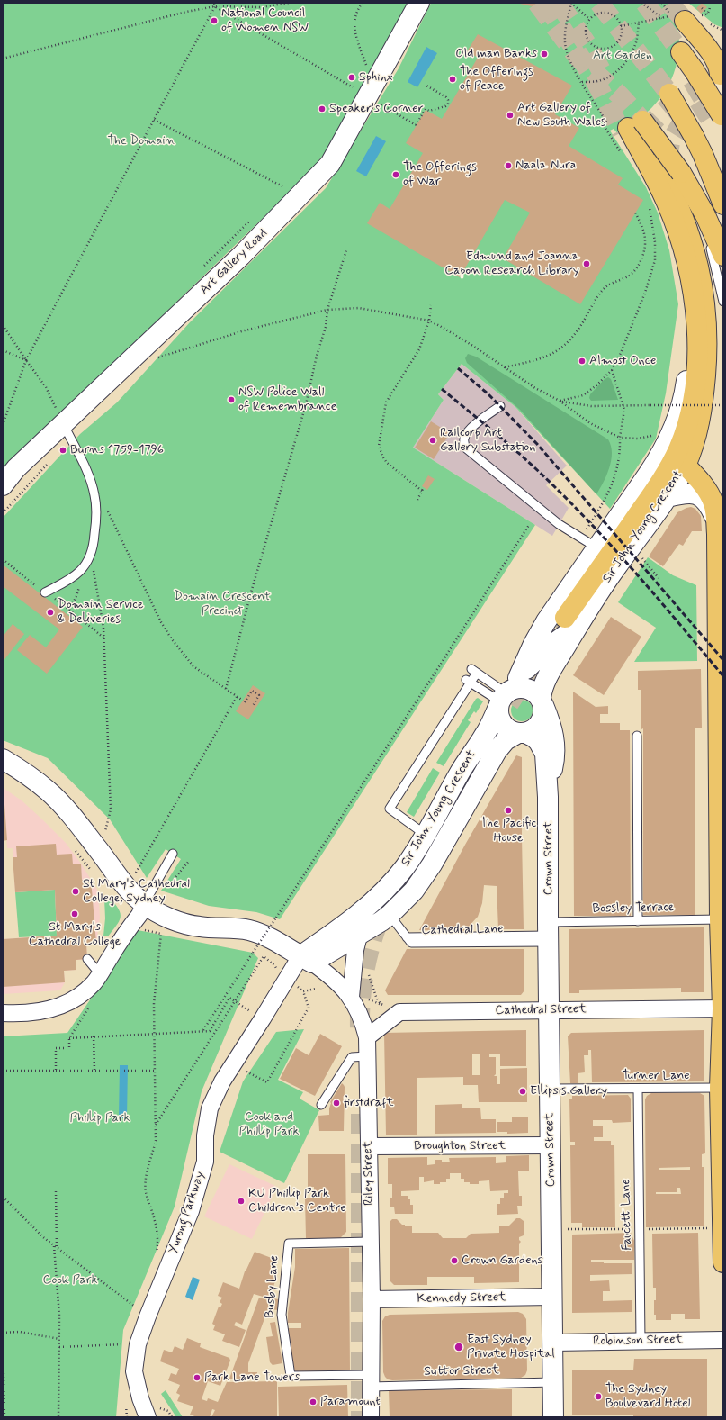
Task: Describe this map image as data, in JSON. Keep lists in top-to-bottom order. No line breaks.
{"streets":{"main road":["Sir John Young Crescent"],"street":["Art Gallery Road","Crown Street","Cathedral Street","Broughton Street","Riley Street","Yurong Parkway","Kennedy Street","Robinson Street"],"lane":["Bossley Terrace","Cathedral Lane","Turner Lane","Faucett Lane","Busby Lane","Suttor Street"]},"crossings":[["Sir John Young Crescent","Crown Street"],["Sir John Young Crescent","Cathedral Lane"],["Sir John Young Crescent","Riley Street"],["Sir John Young Crescent","Yurong Parkway"],["Crown Street","Bossley Terrace"],["Crown Street","Cathedral Street"],["Crown Street","Turner Lane"],["Crown Street","Broughton Street"],["Crown Street","Kennedy Street"],["Crown Street","Robinson Street"],["Crown Street","Suttor Street"],["Bossley Terrace","Cathedral Lane"],["Turner Lane","Faucett Lane"],["Broughton Street","Riley Street"],["Riley Street","Yurong Parkway"],["Riley Street","Busby Lane"],["Riley Street","Kennedy Street"],["Riley Street","Suttor Street"],["Faucett Lane","Robinson Street"],["Busby Lane","Suttor Street"]],"parks":["Art Garden","The Domain","Domain Crescent Precinct","Cook and Phillip Park","Phillip Park","Cook Park"],"places":["National Council of Women NSW","Old man Banks","Sphinx","The Offerings of Peace","Speaker's Corner","Art Gallery of New South Wales","Naala Nura","The Offerings of War","Edmund and Joanna Capon Research Library","Almost Once","NSW Police Wall of Remembrance","Railcorp Art Gallery Substation","Burns 1759-1796","Domain Service & Deliveries","The Pacific House","St Mary's Cathedral College, Sydney","St Mary's Cathedral College","Ellipsis Gallery","firstdraft","KU Phillip Park Children’s Centre","Crown Gardens","East Sydney Private Hospital","Park Lane Towers","The Sydney Boulvevard Hotel","Paramount"]}
